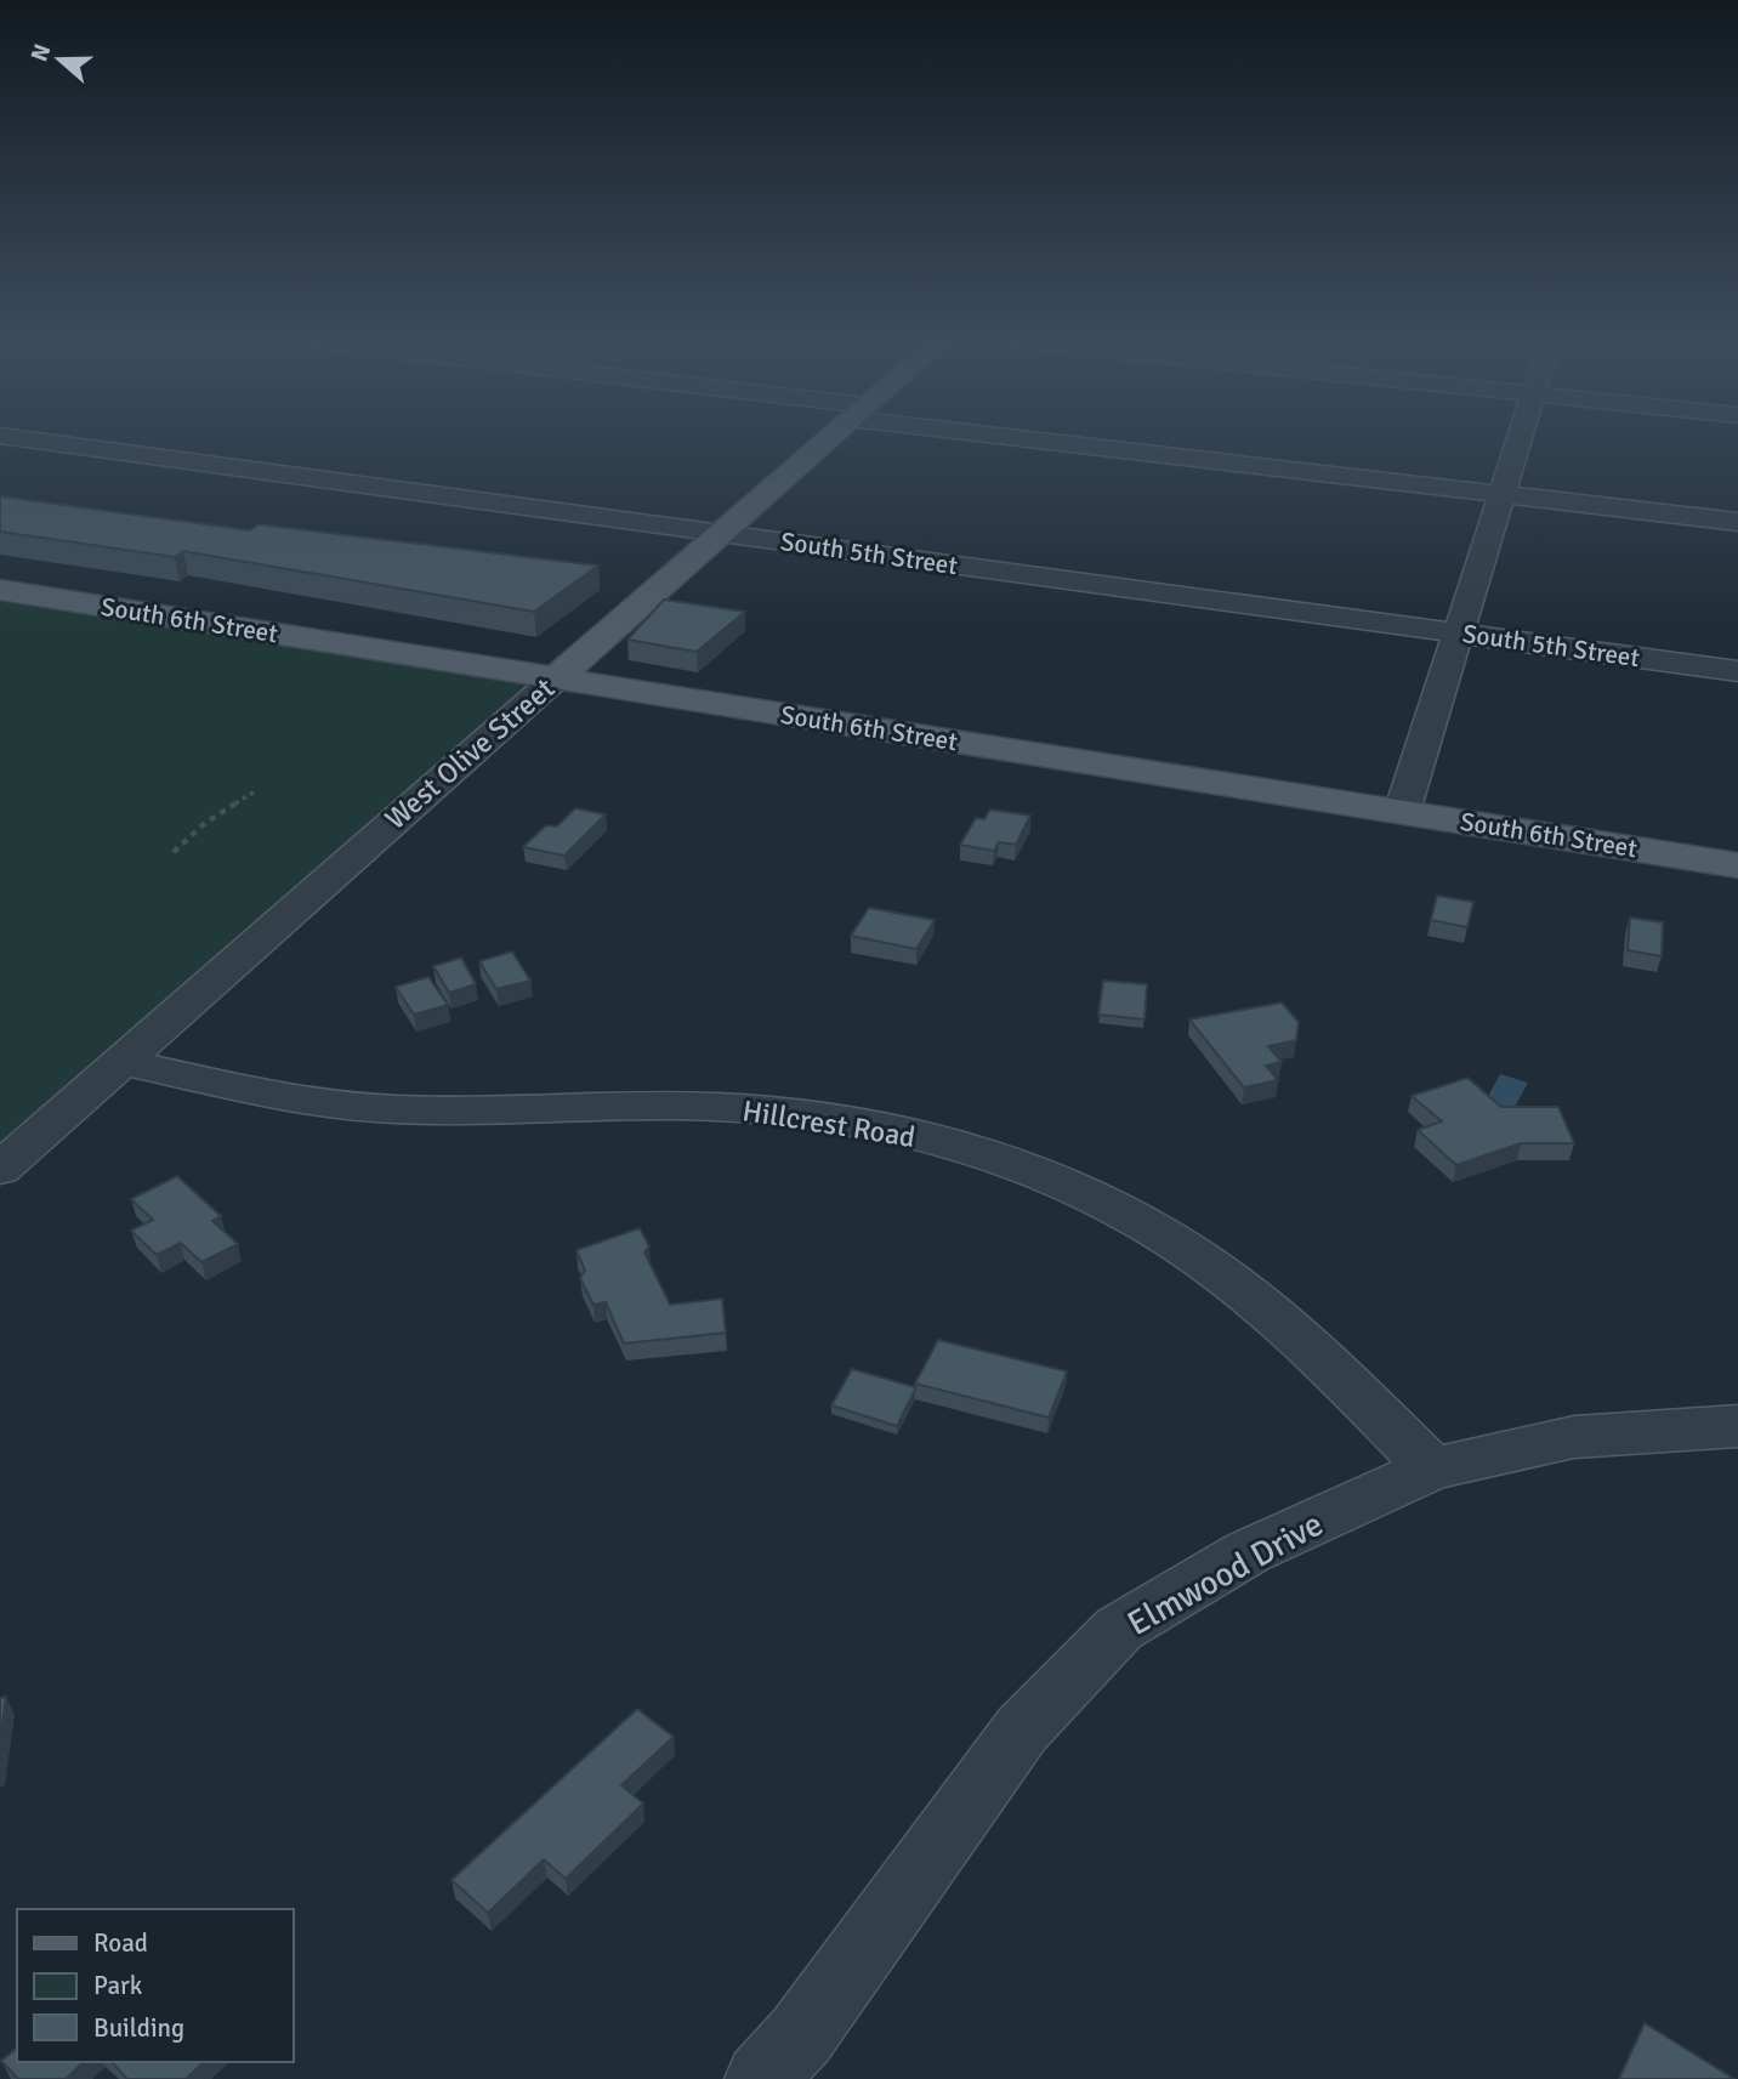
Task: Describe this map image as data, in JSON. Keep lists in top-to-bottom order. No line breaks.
{"streets":{"main road":["South 6th Street","West Olive Street"],"street":["South 5th Street","Hillcrest Road","Elmwood Drive"]},"crossings":[["South 5th Street","West Olive Street"],["South 6th Street","West Olive Street"],["West Olive Street","Hillcrest Road"],["Hillcrest Road","Elmwood Drive"]],"legend":["Road","Park","Building"],"north":"left"}
